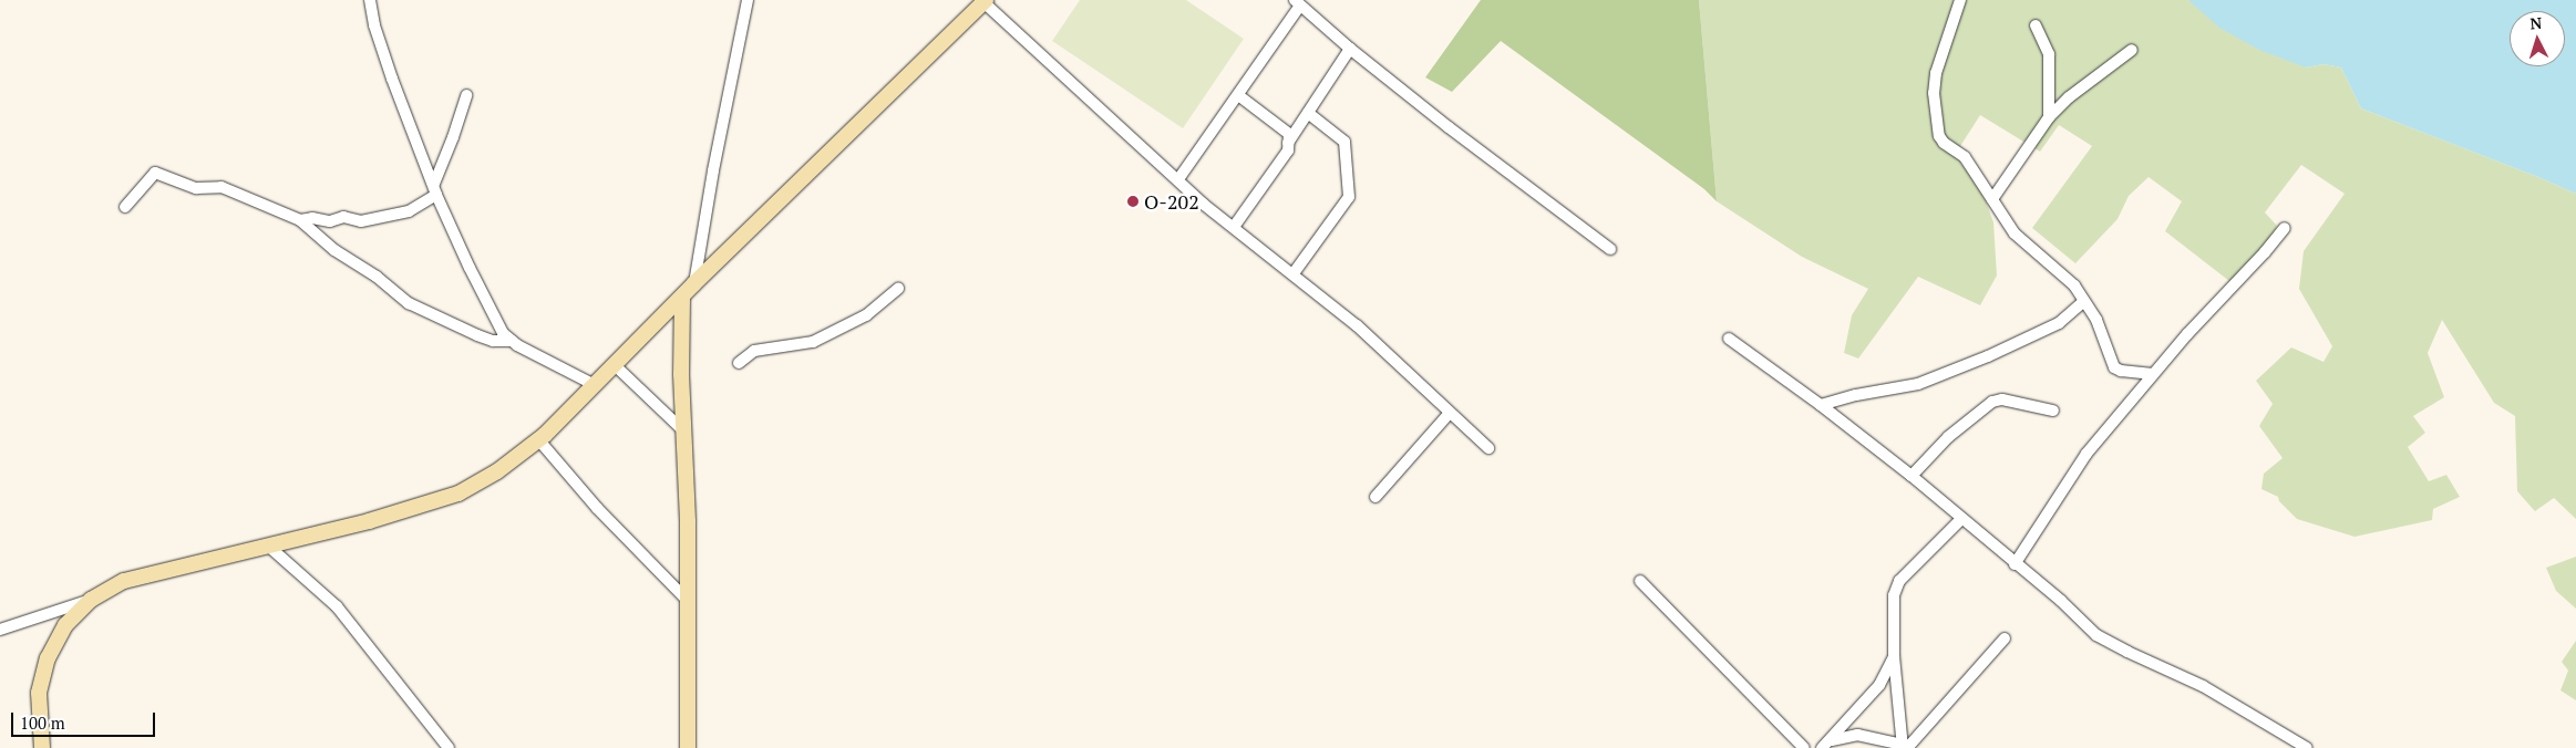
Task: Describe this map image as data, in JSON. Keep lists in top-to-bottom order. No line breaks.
{"places":["O-202"],"scale_bar":"100 m","north":"top"}
